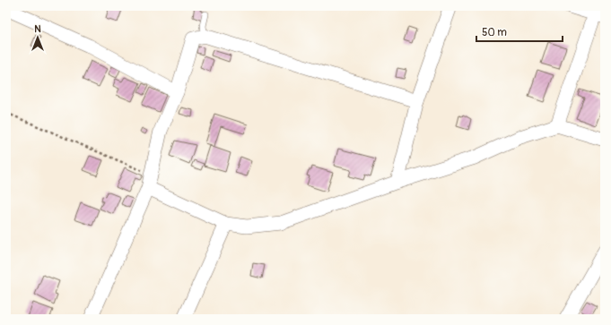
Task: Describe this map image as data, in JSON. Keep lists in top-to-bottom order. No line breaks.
{"scale_bar":"50 m","north":"top"}
